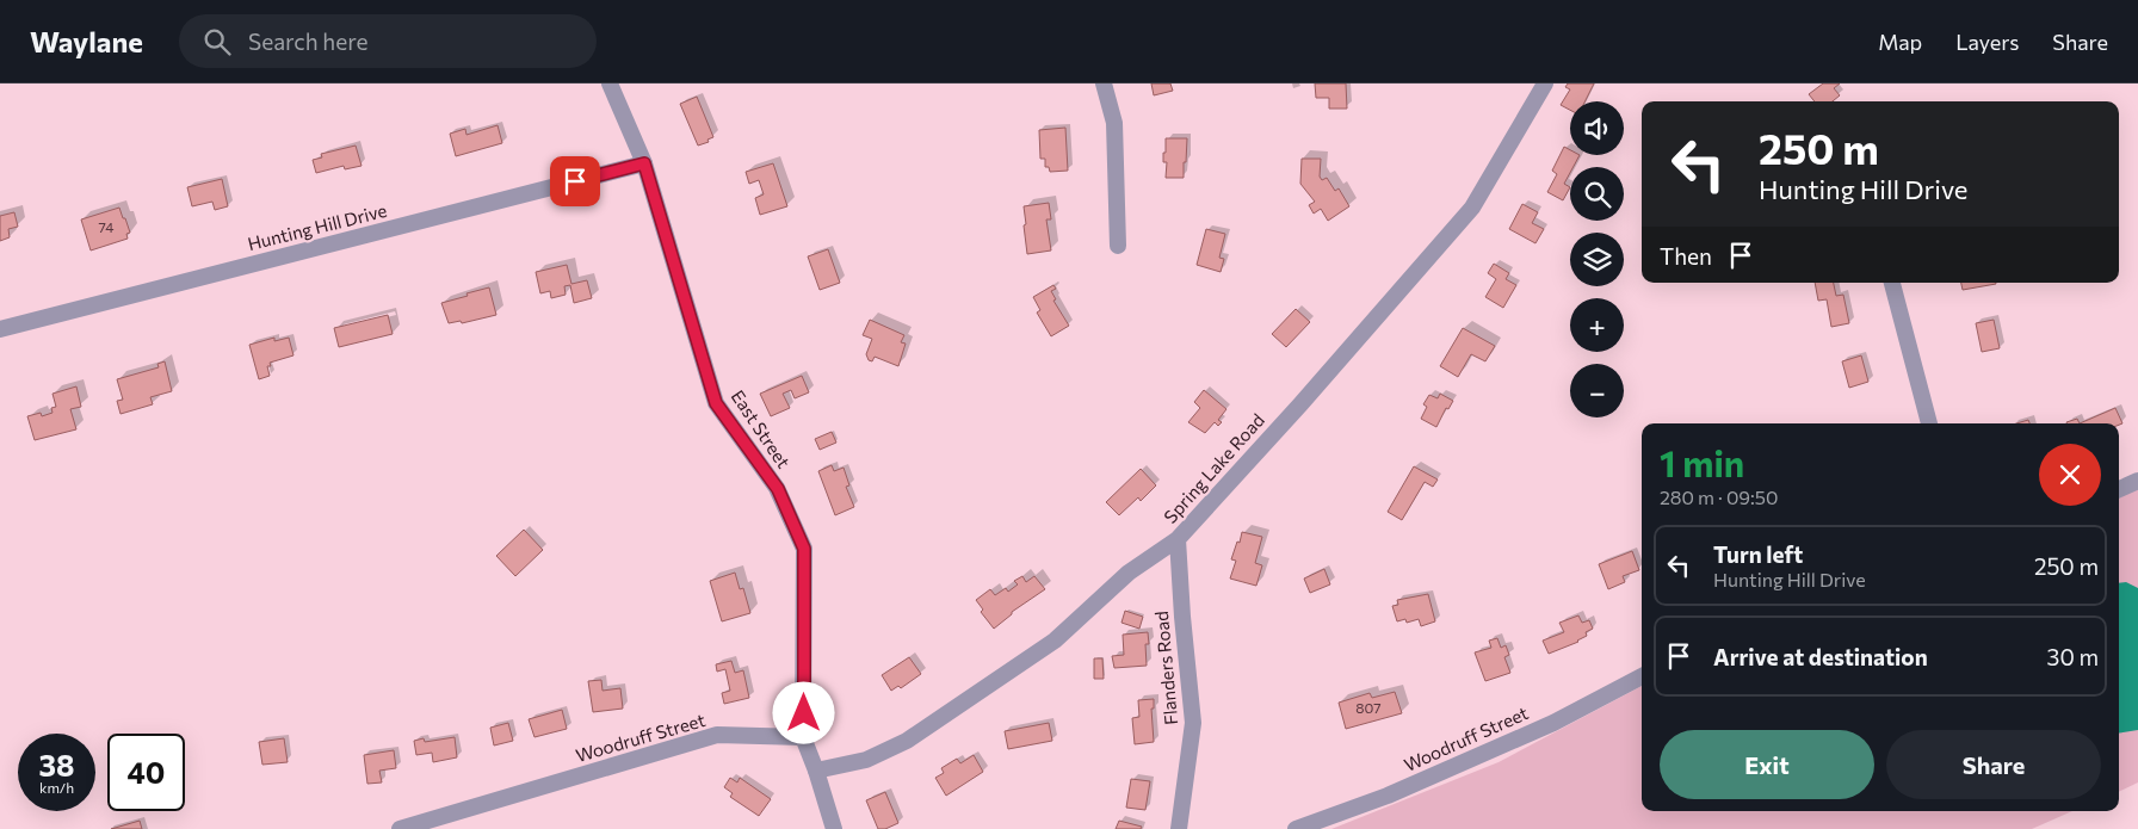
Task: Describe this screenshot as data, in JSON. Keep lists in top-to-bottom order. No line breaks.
{"streets":{"street":["Hunting Hill Drive","East Street","Spring Lake Road","Flanders Road","Woodruff Street"]},"crossings":[["Hunting Hill Drive","East Street"],["East Street","Woodruff Street"],["Spring Lake Road","Flanders Road"]],"house_numbers":["74","807"],"page":{"header":"Waylane","search":"Search here","nav":["Map","Layers","Share"],"map_buttons":["+","−"],"turn":["250 m","Hunting Hill Drive"],"then":"Then","heading":["1 min","280 m · 09:50"],"list":[{"name":"Turn left","note":"Hunting Hill Drive","value":"250 m"},{"name":"Arrive at destination","value":"30 m"}],"buttons":["Exit","Share"],"speed":"38 km/h","limit":"40"}}
